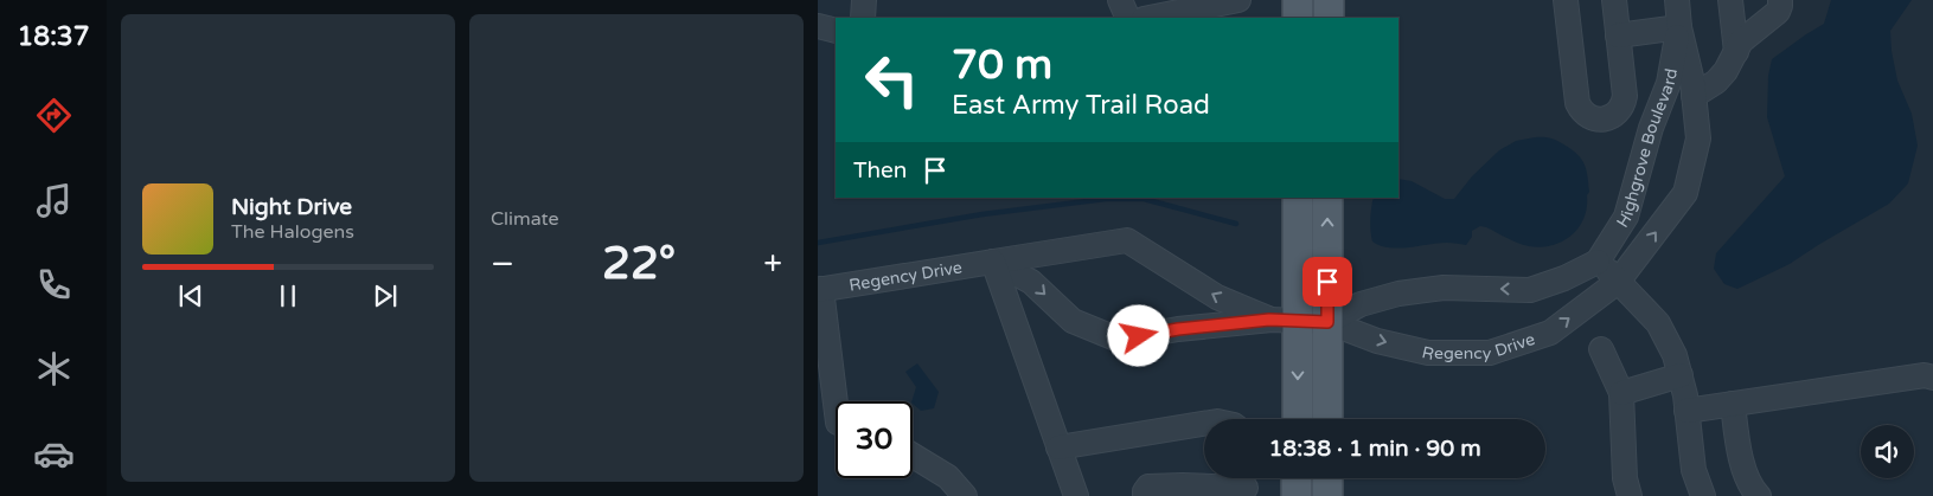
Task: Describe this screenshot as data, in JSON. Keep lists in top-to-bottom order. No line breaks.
{"streets":{"street":["Highgrove Boulevard","Regency Drive"]},"crossings":[["Highgrove Boulevard","Regency Drive"]],"page":{"tabs":"18:37","tile":"Climate","turn":["70 m","East Army Trail Road"],"then":"Then","song":["Night Drive","The Halogens"],"heat":["−","22°","+"],"limit":"30","trip":"18:38 · 1 min · 90 m"}}
